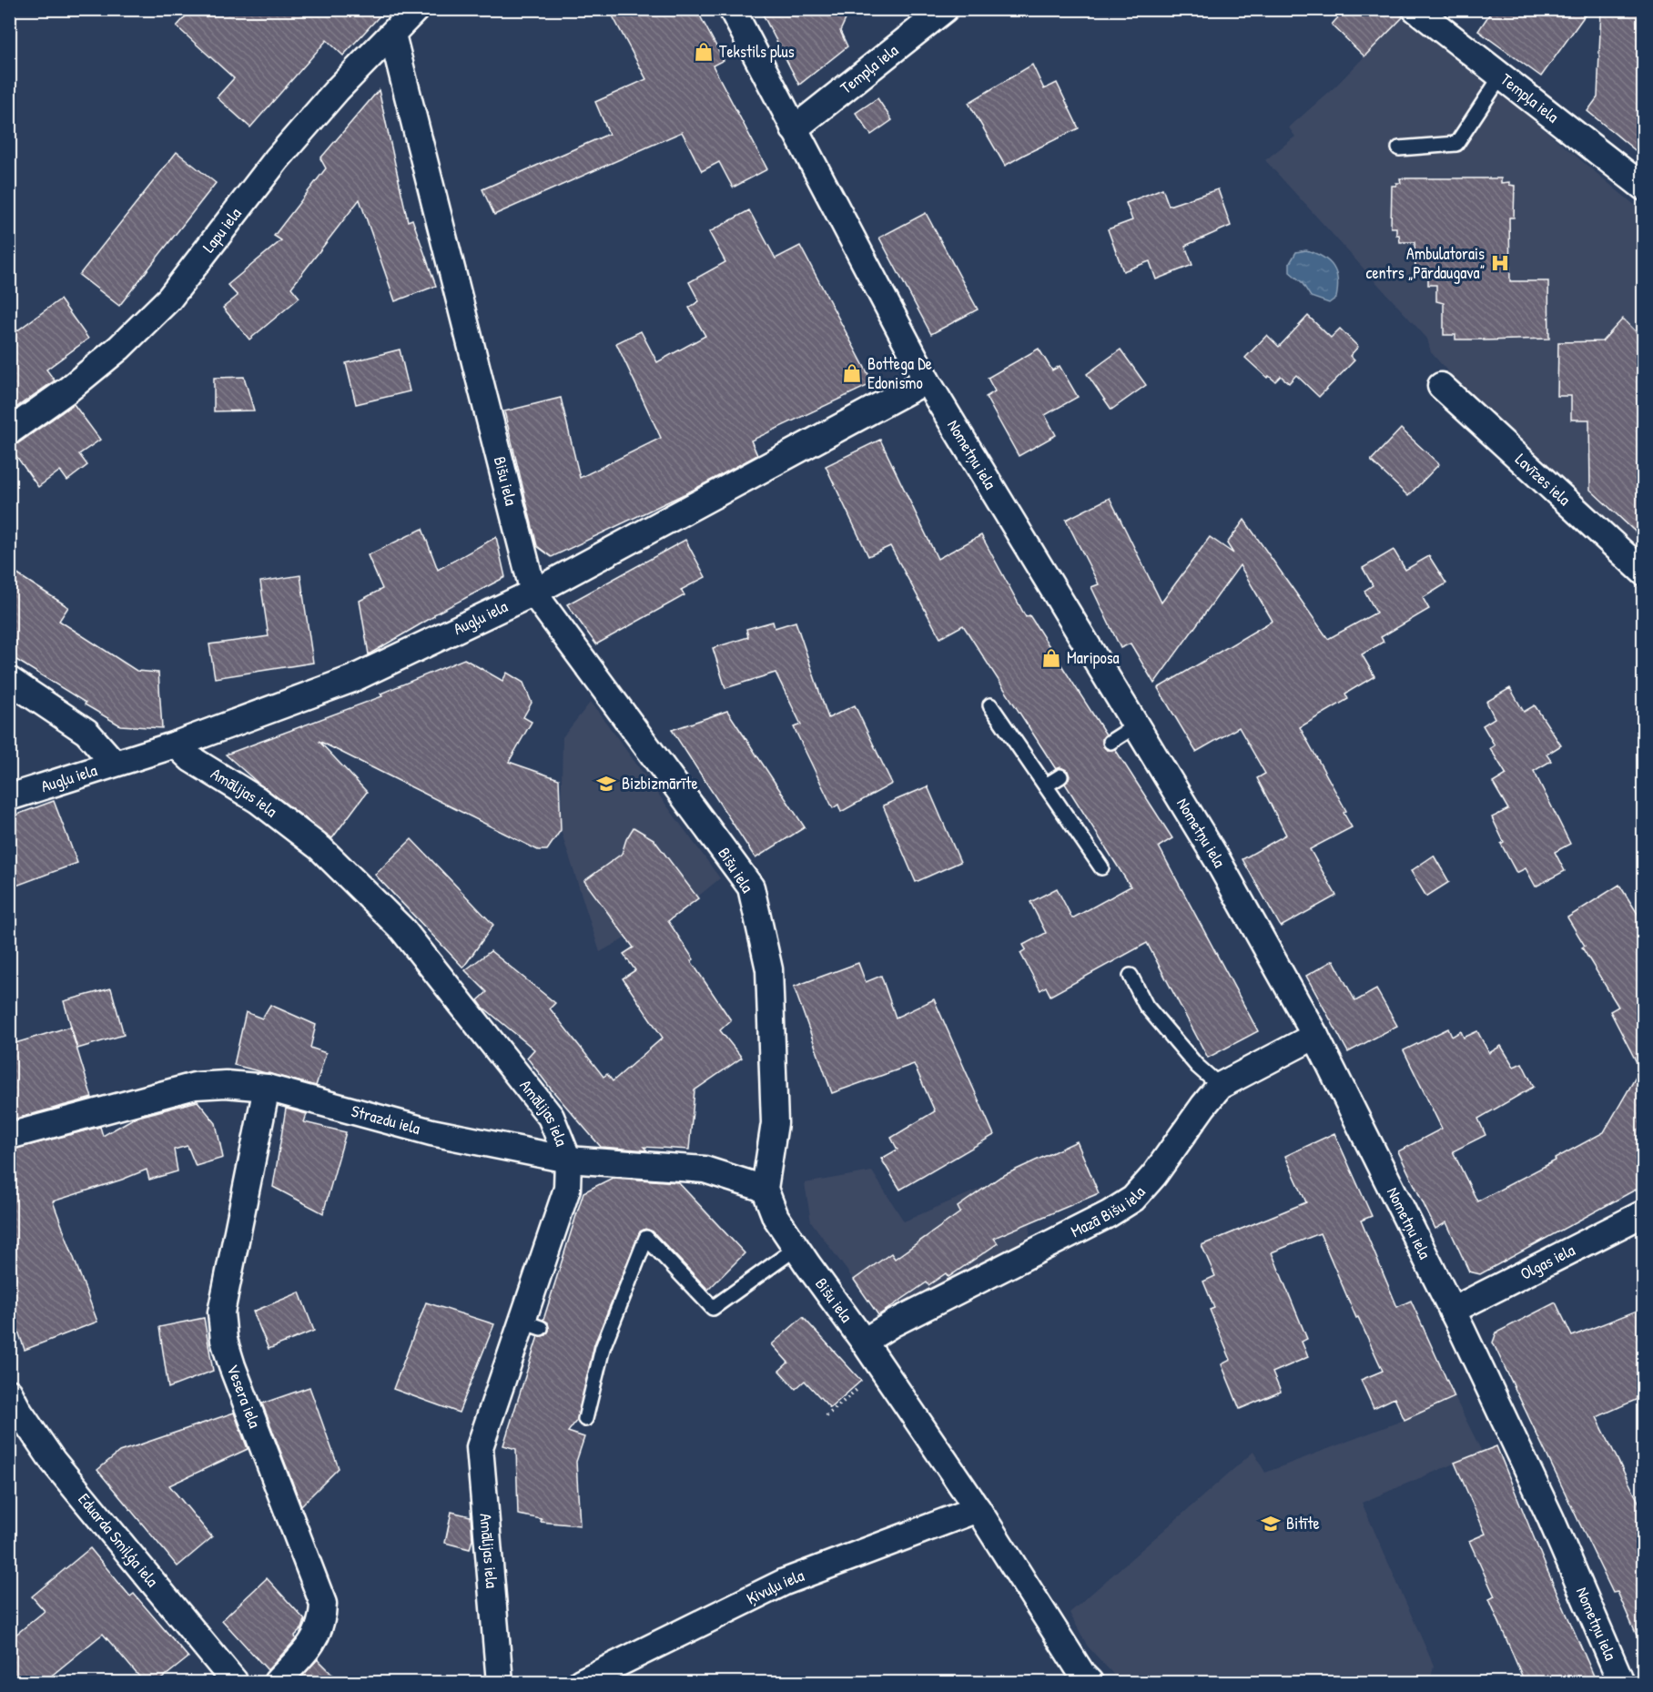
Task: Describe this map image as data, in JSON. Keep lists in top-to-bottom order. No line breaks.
{"streets":{"street":["Tempļa iela","Lapu iela","Nometņu iela","Lavīzes iela","Bišu iela","Augļu iela","Amālijas iela","Strazdu iela","Mazā Bišu iela","Olgas iela","Vesera iela","Eduarda Smiļģa iela","Ķivuļu iela"]},"crossings":[["Tempļa iela","Nometņu iela"],["Lapu iela","Bišu iela"],["Nometņu iela","Augļu iela"],["Nometņu iela","Mazā Bišu iela"],["Nometņu iela","Olgas iela"],["Bišu iela","Augļu iela"],["Bišu iela","Strazdu iela"],["Bišu iela","Mazā Bišu iela"],["Bišu iela","Ķivuļu iela"],["Augļu iela","Amālijas iela"],["Amālijas iela","Strazdu iela"],["Strazdu iela","Vesera iela"]],"places":{"shop":["Tekstils plus","Bottega De Edonismo","Mariposa"],"hospital":["Ambulatorais centrs „Pārdaugava”"],"school or university":["Bizbizmārīte","Bitīte"]}}
